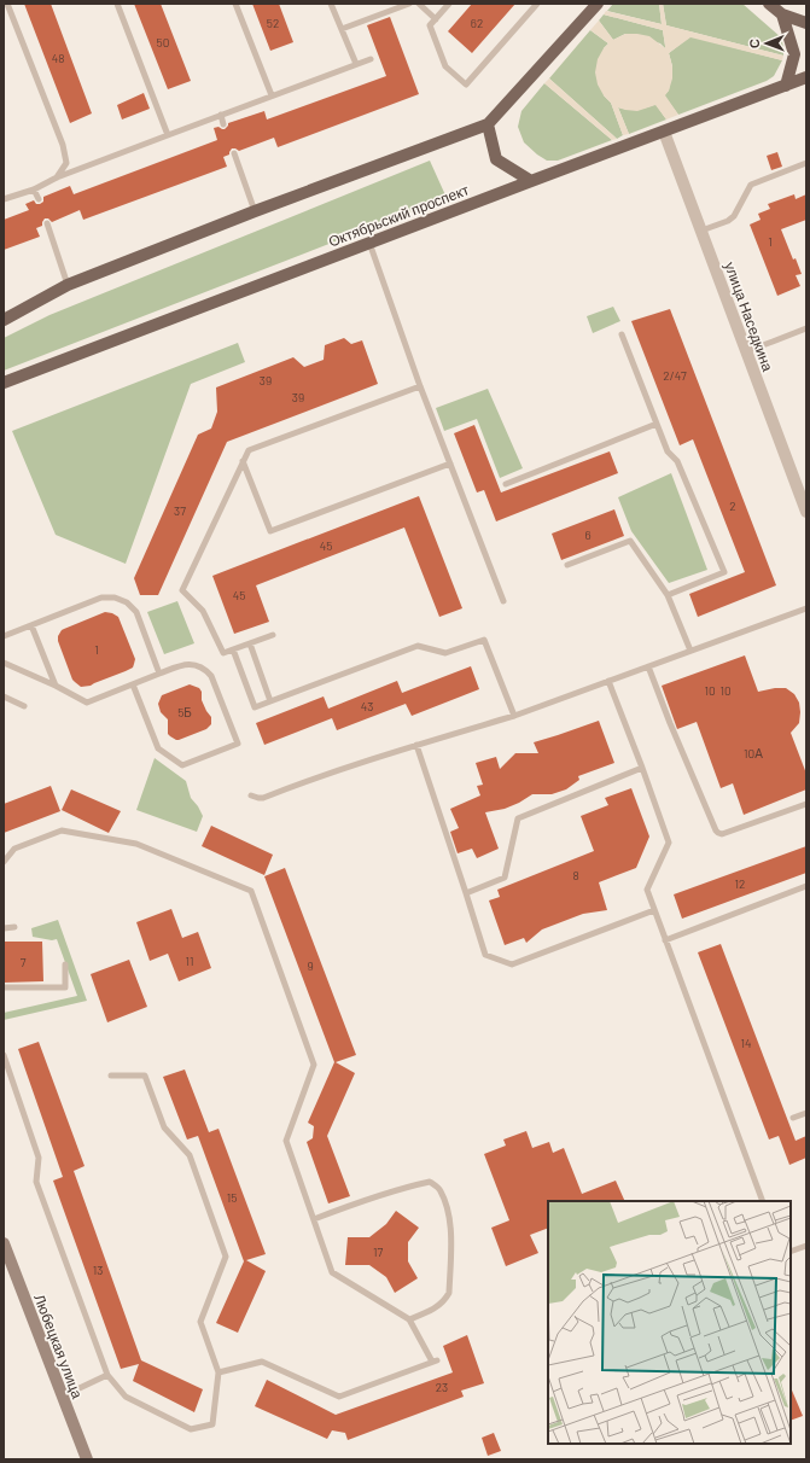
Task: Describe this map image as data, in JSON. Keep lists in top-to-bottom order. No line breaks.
{"streets":{"main road":["Октябрьский проспект"],"street":["улица Наседкина","Любецкая улица"]},"crossings":[["Октябрьский проспект","улица Наседкина"]],"house_numbers":["52","62","50","48","1","2/47","39","39","2","37","6","45","45","1","10","10","43","5Б","10А","8","12","11","7","9","14","15","17","13","23"],"north":"left"}
